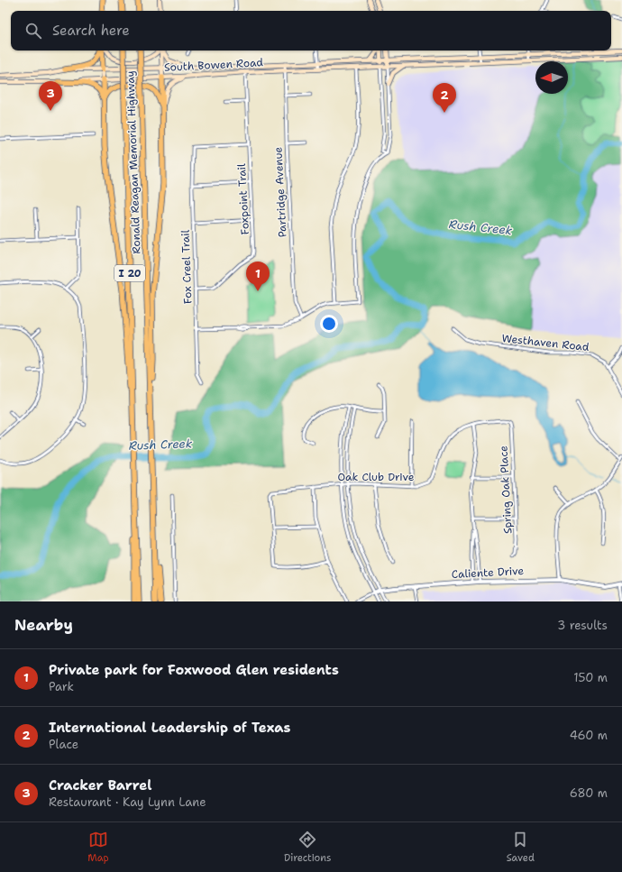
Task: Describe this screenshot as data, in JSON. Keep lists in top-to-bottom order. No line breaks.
{"streets":{"highway":["Ronald Reagan Memorial Highway","I 20"],"main road":["South Bowen Road"],"street":["Partridge Avenue","Foxpoint Trail","Fox Creel Trail","Westhaven Road","Oak Club Drive","Spring Oak Place","Caliente Drive"]},"crossings":[["South Bowen Road","Partridge Avenue"],["South Bowen Road","Foxpoint Trail"],["Foxpoint Trail","Fox Creel Trail"],["Oak Club Drive","Spring Oak Place"]],"water":["Rush Creek"],"north":"left","page":{"search":"Search here","pins":["3","2","1"],"heading":["Nearby","3 results"],"list":[{"mark":"1","name":"Private park for Foxwood Glen residents","note":"Park","value":"150 m"},{"mark":"2","name":"International Leadership of Texas","note":"Place","value":"460 m"},{"mark":"3","name":"Cracker Barrel","note":"Restaurant · Kay Lynn Lane","value":"680 m"}],"nav":["Map","Directions","Saved"]}}
